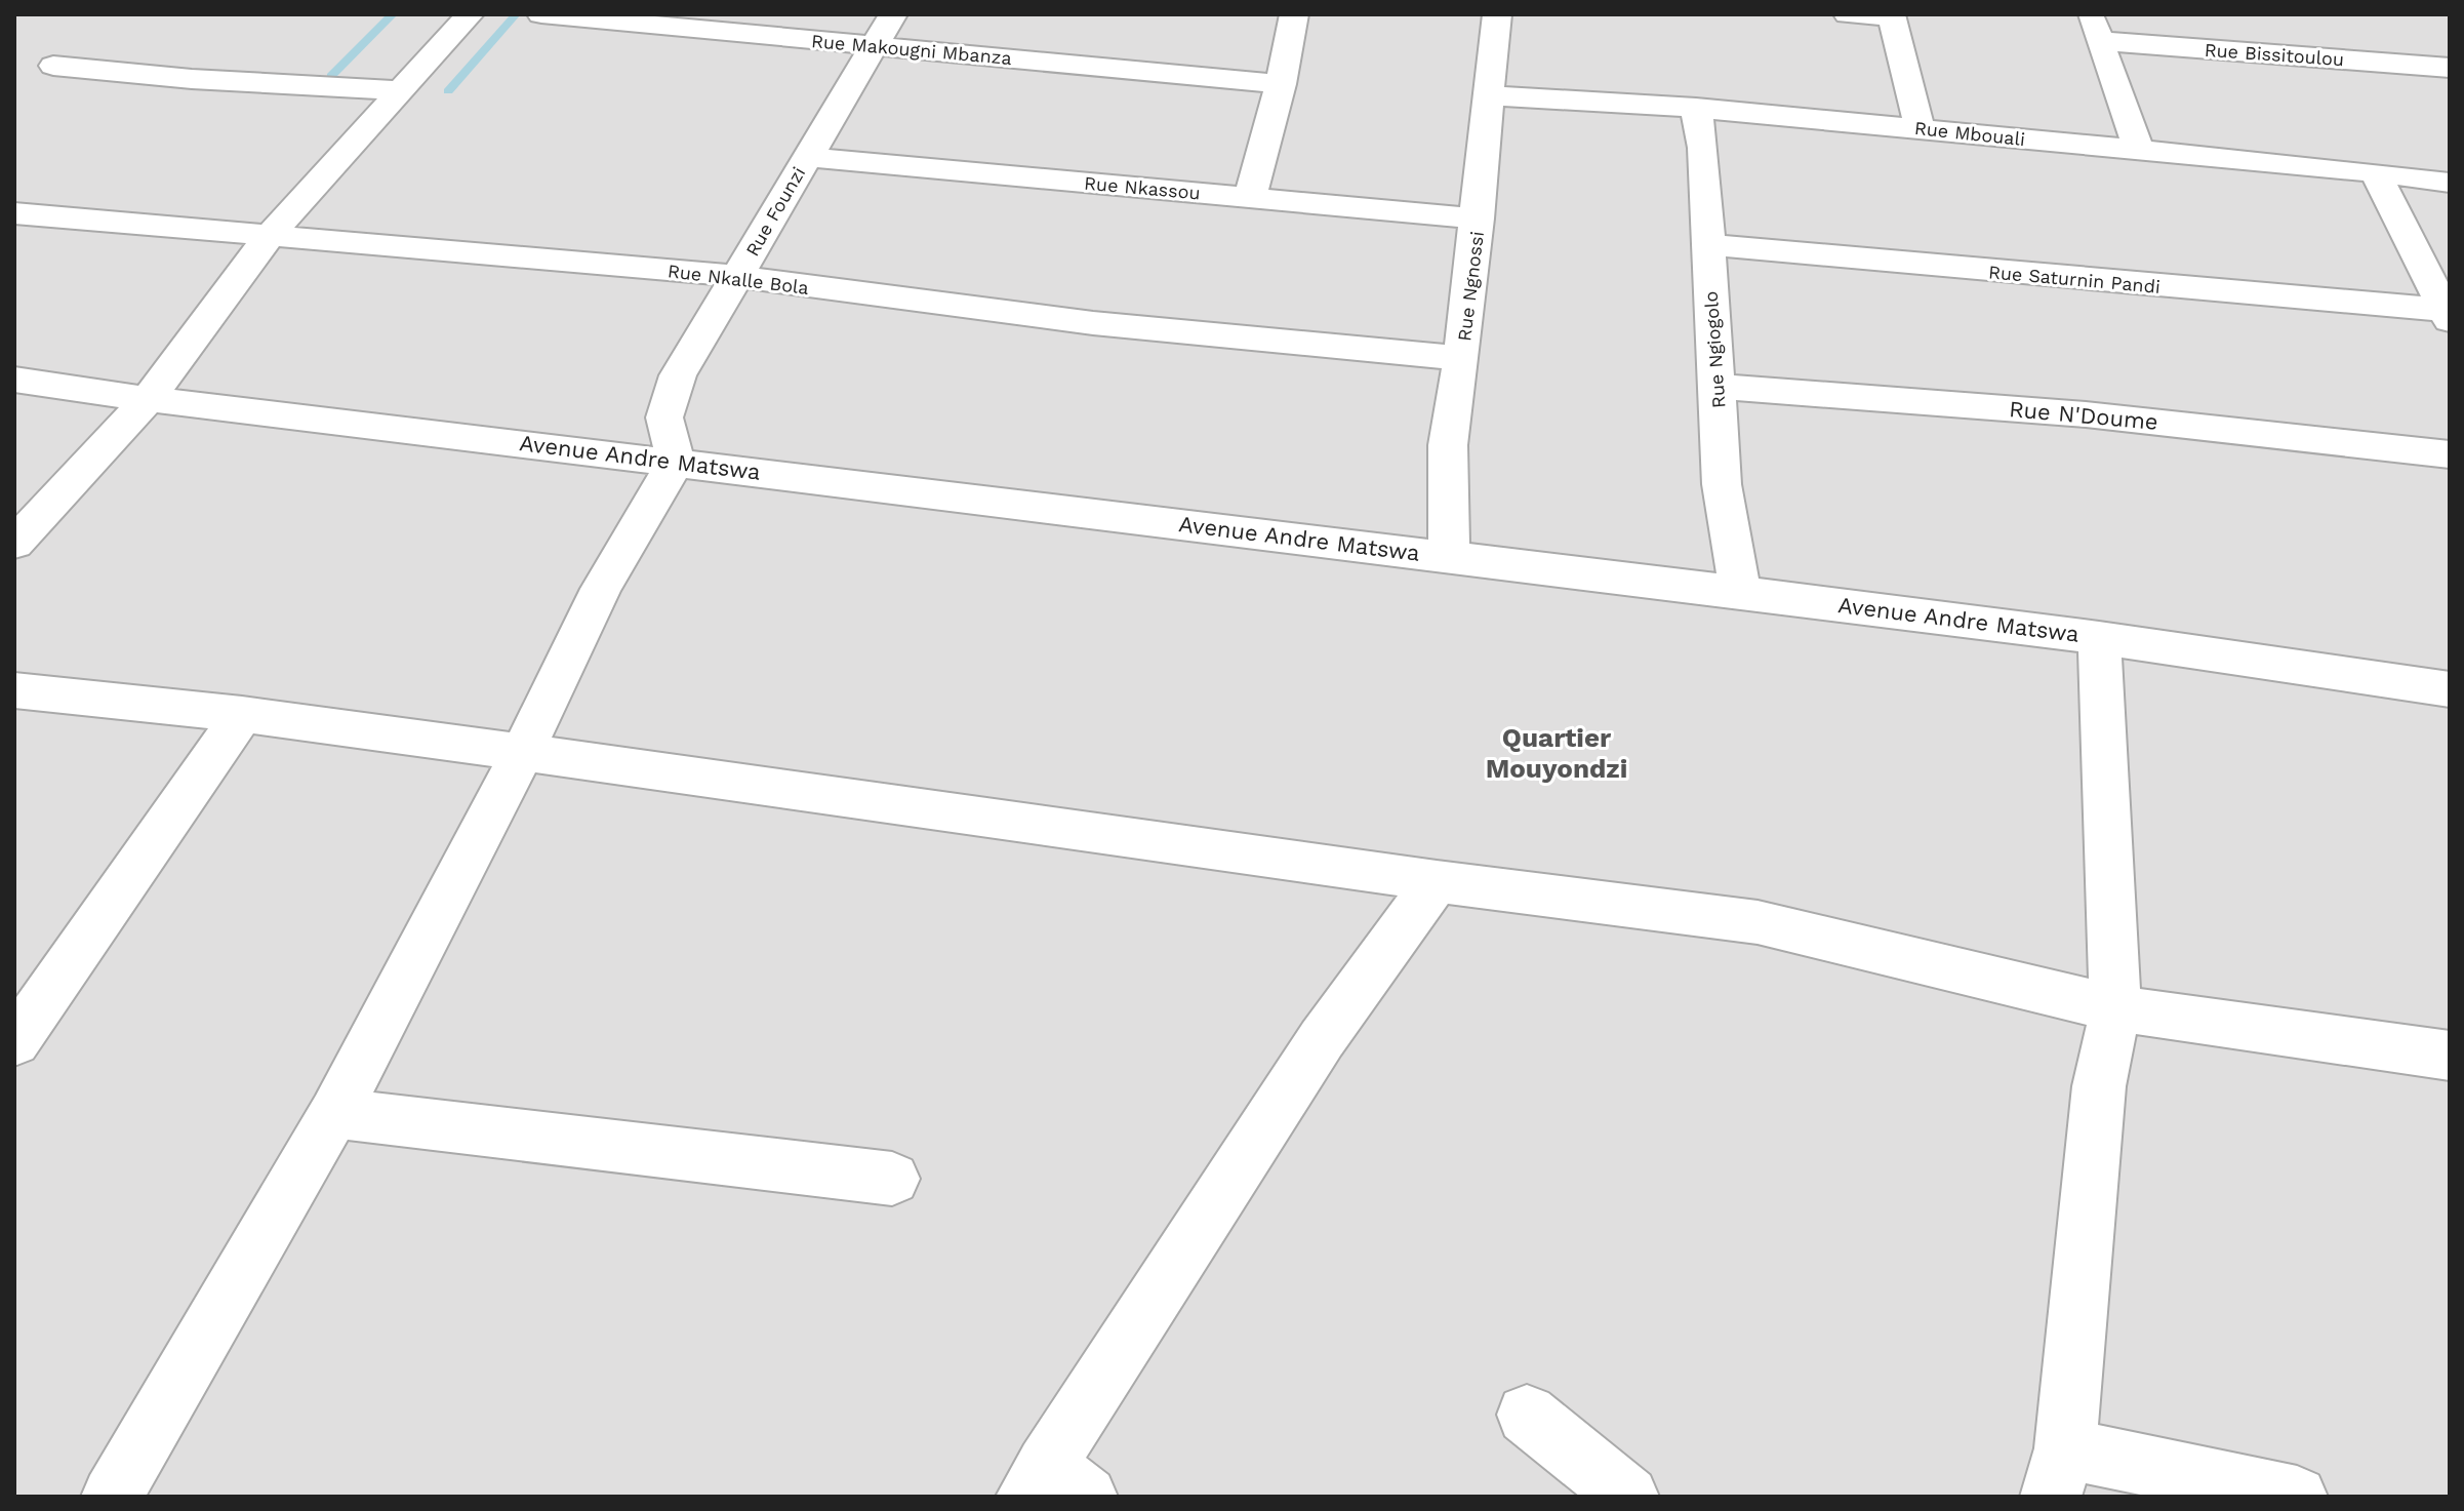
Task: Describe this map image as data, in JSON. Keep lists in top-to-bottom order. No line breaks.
{"streets":{"street":["Rue Makougni Mbanza","Rue Bissitoulou","Rue Mbouali","Rue Nkassou","Rue Founzi","Rue Nkalle Bola","Rue Saturnin Pandi","Rue Ngnossi","Rue Ngiogolo","Rue N'Doume","Avenue Andre Matswa"]},"crossings":[["Rue Makougni Mbanza","Rue Founzi"],["Rue Mbouali","Rue Ngnossi"],["Rue Mbouali","Rue Ngiogolo"],["Rue Nkassou","Rue Founzi"],["Rue Nkassou","Rue Ngnossi"],["Rue Founzi","Rue Nkalle Bola"],["Rue Founzi","Avenue Andre Matswa"],["Rue Nkalle Bola","Rue Ngnossi"],["Rue Saturnin Pandi","Rue Ngiogolo"],["Rue Ngnossi","Avenue Andre Matswa"],["Rue Ngiogolo","Rue N'Doume"],["Rue Ngiogolo","Avenue Andre Matswa"]],"districts":["Quartier Mouyondzi"]}
